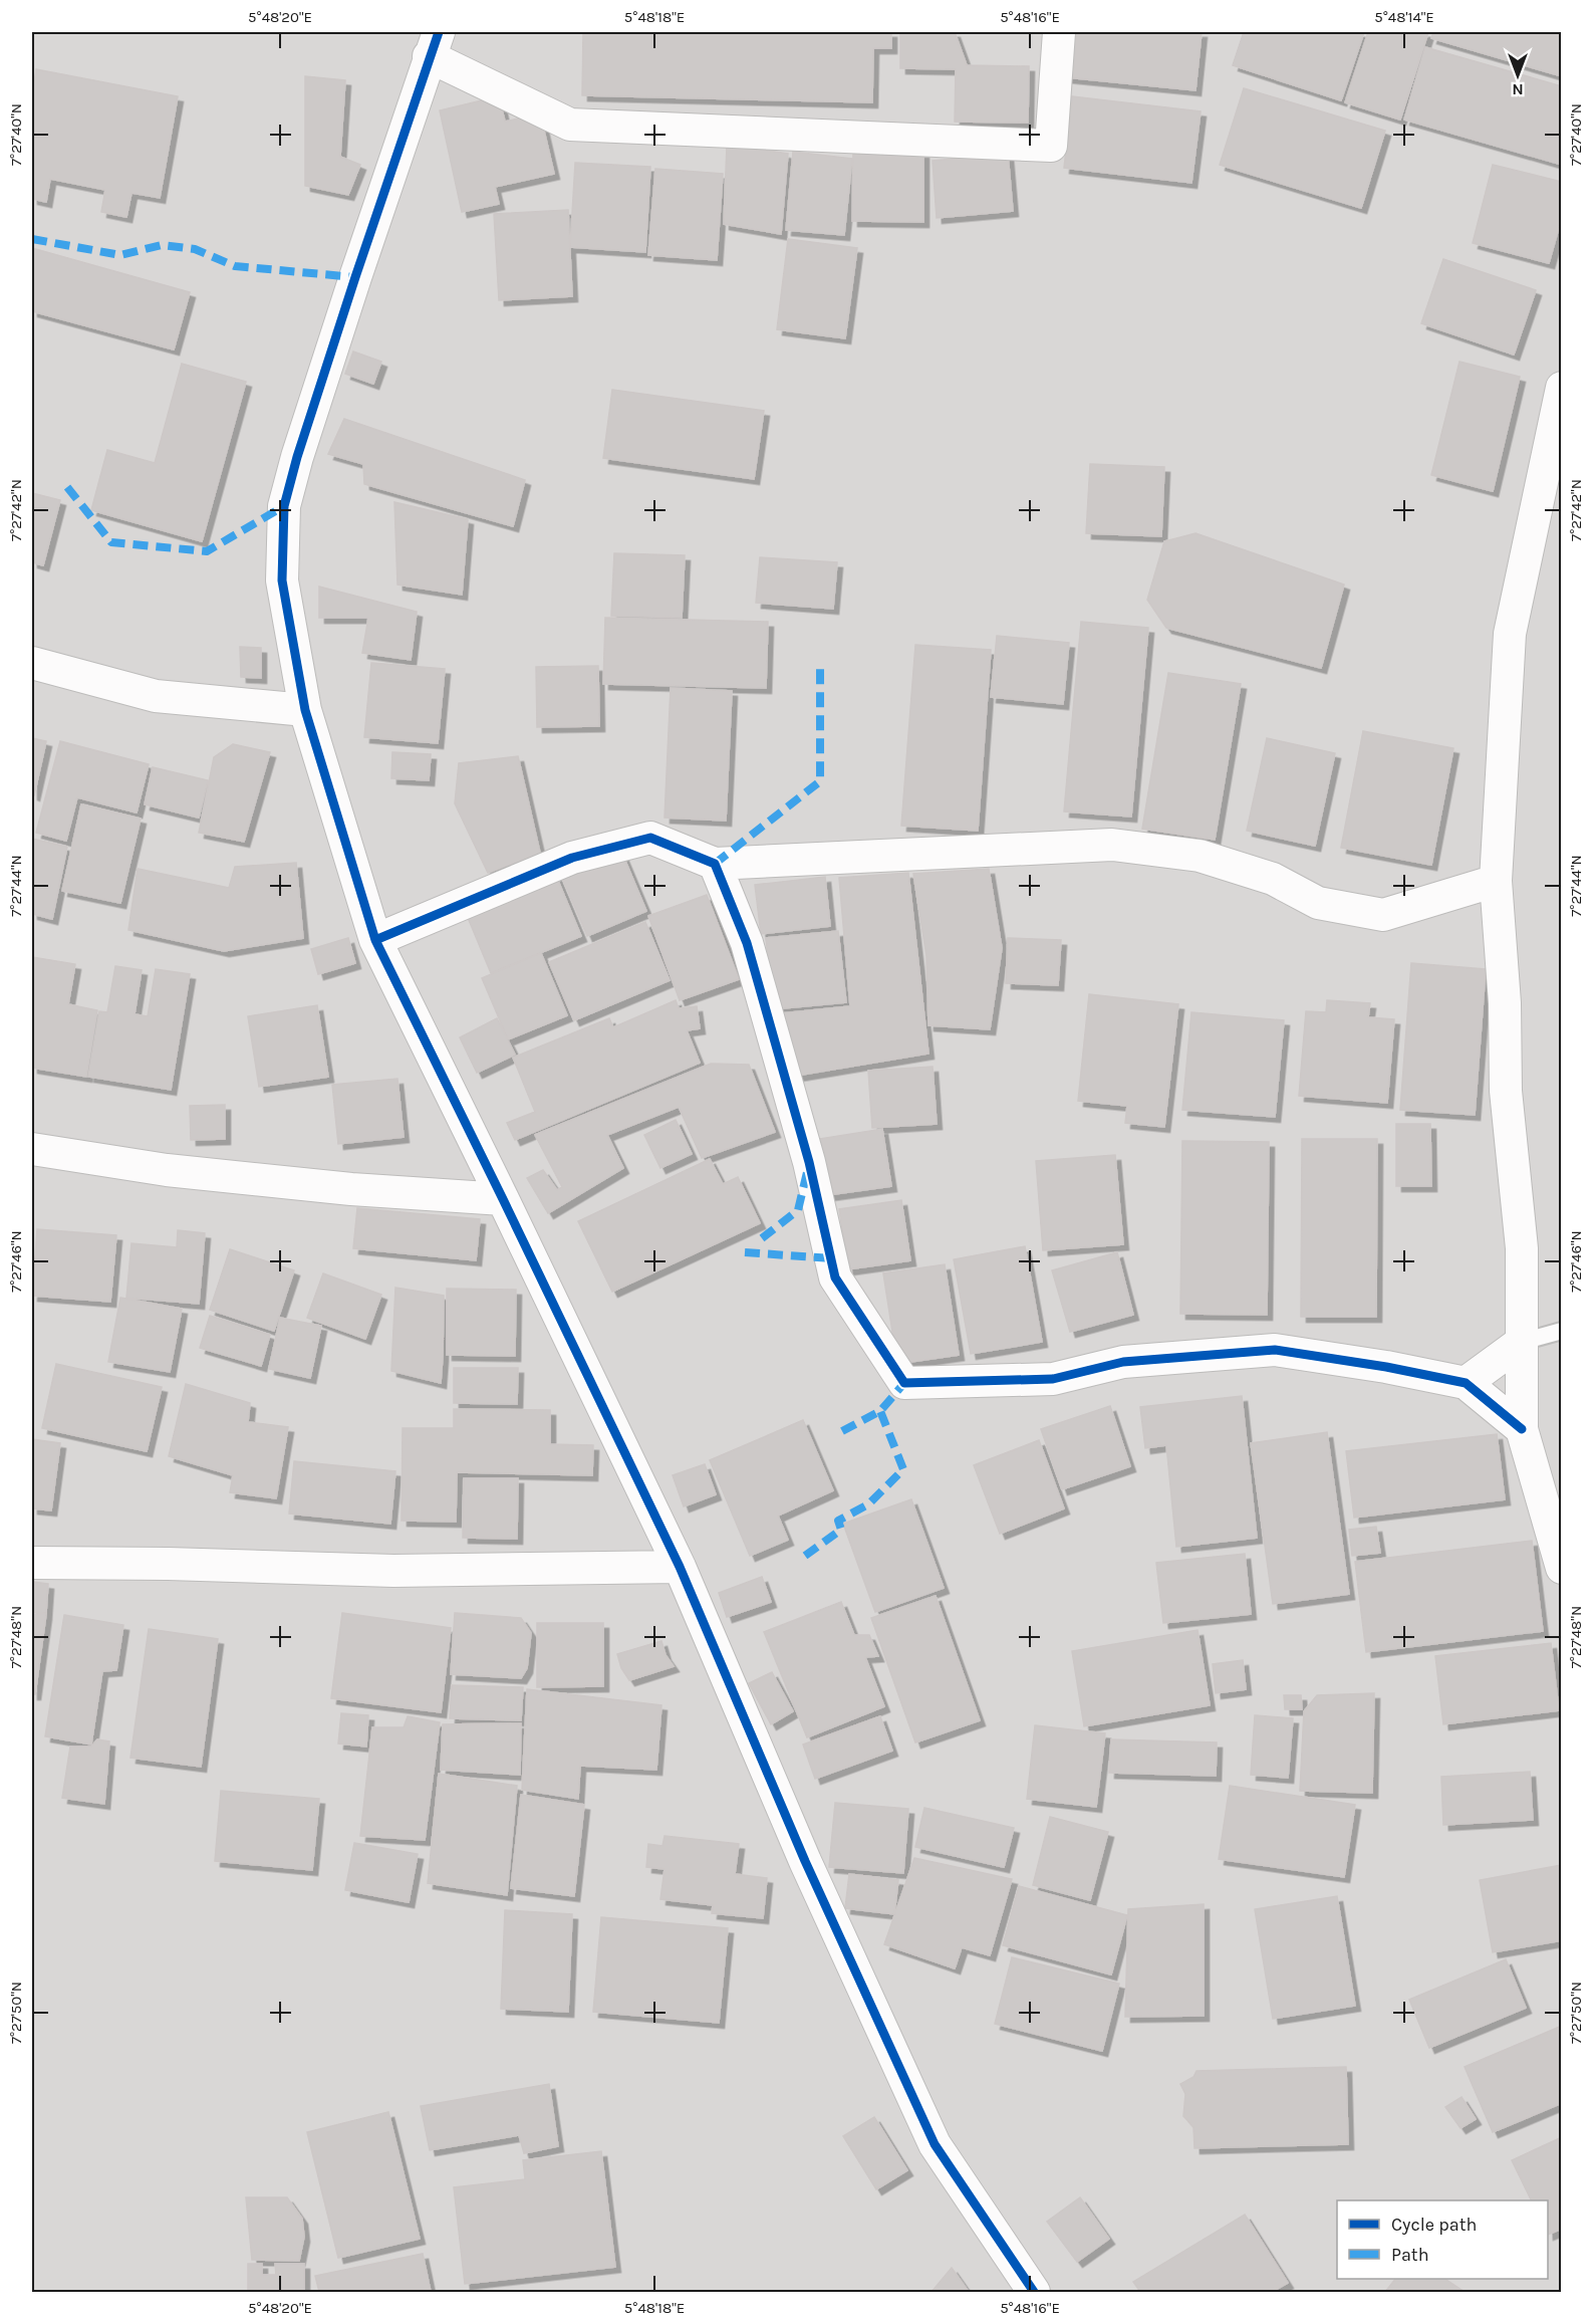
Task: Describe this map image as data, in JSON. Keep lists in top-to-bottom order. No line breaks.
{"legend":["Cycle path","Path"],"north":"bottom","coordinates":["5°48'20\"E","5°48'18\"E","5°48'16\"E","5°48'14\"E","7°27'40\"N","7°27'42\"N","7°27'44\"N","7°27'46\"N","7°27'48\"N","7°27'50\"N"]}
